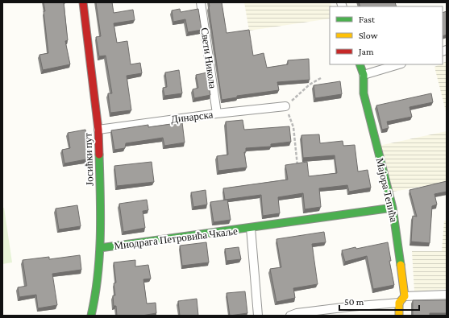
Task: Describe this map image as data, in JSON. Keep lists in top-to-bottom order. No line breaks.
{"streets":{"street":["Свети Никола","Динарска","Јосићки пут","Мајора Тепића","Миодрага Петровића Чкаље"]},"crossings":[["Свети Никола","Динарска"],["Динарска","Јосићки пут"],["Јосићки пут","Миодрага Петровића Чкаље"],["Мајора Тепића","Миодрага Петровића Чкаље"]],"legend":["Fast","Slow","Jam"],"scale_bar":"50 m"}
